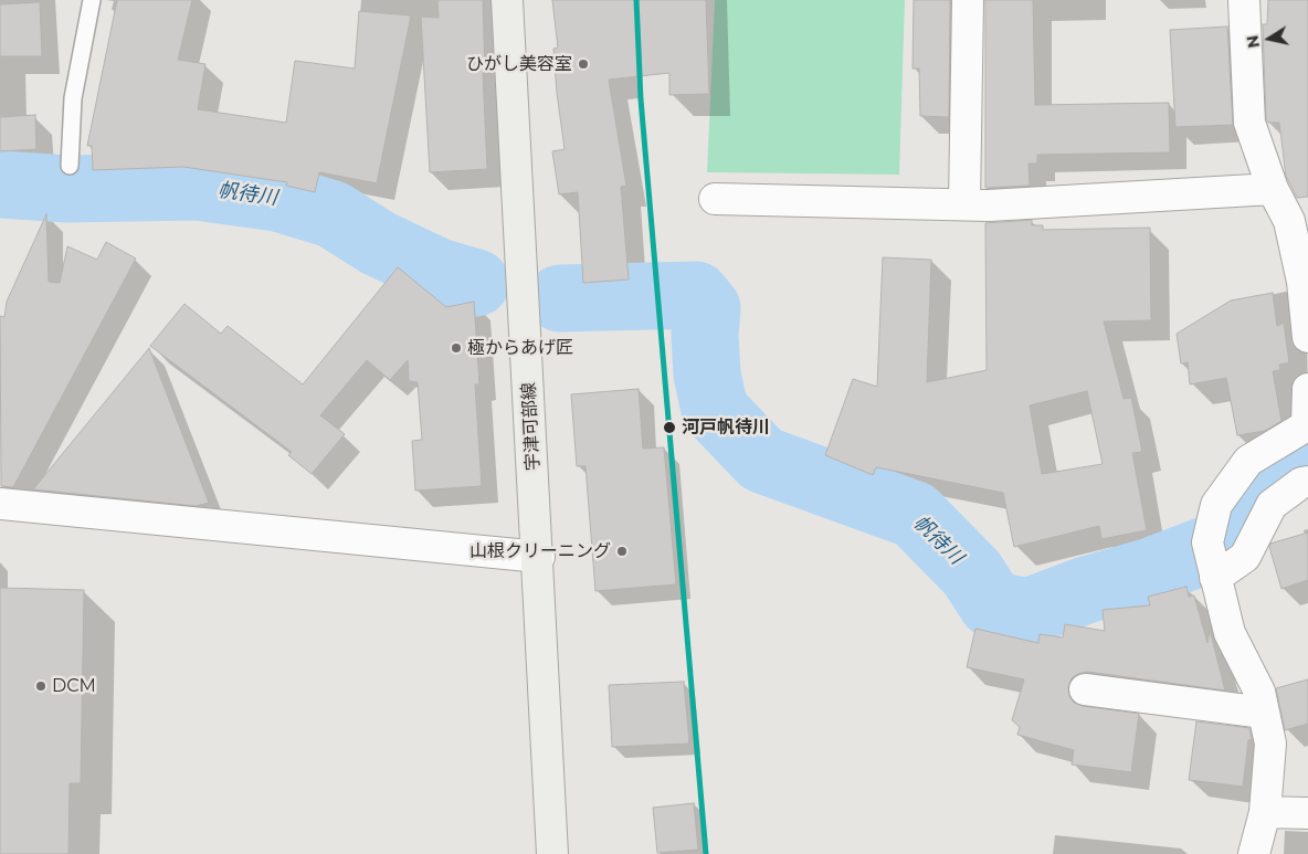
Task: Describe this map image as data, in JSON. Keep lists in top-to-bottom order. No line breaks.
{"streets":{"main road":["宇津可部線"]},"water":["帆待川"],"places":["ひがし美容室","極からあげ匠","河戸帆待川","山根クリーニング","DCM"],"north":"left"}
